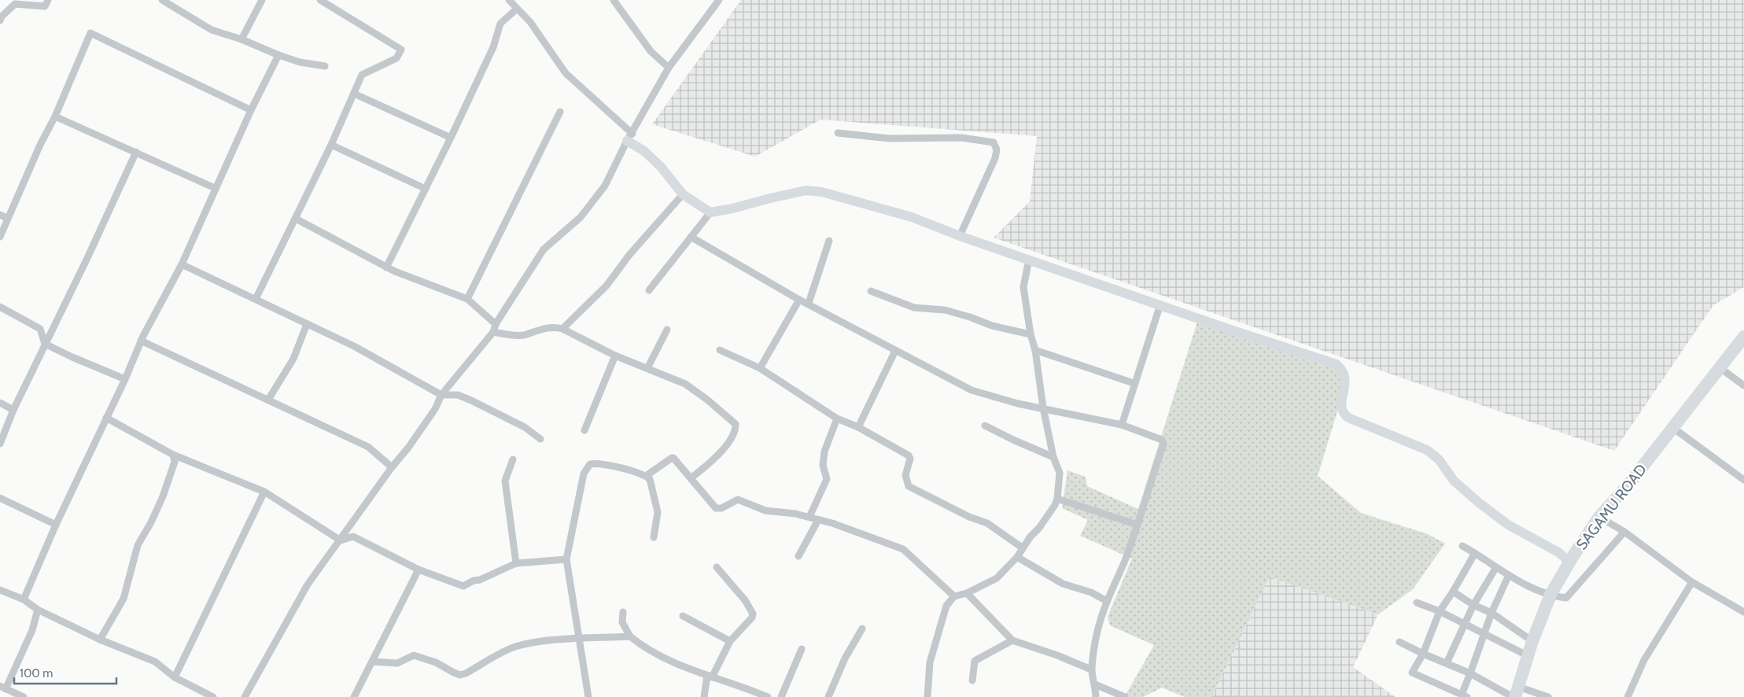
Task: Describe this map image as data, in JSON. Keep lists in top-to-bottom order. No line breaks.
{"streets":{"highway":["SAGAMU ROAD"]},"scale_bar":"100 m"}
